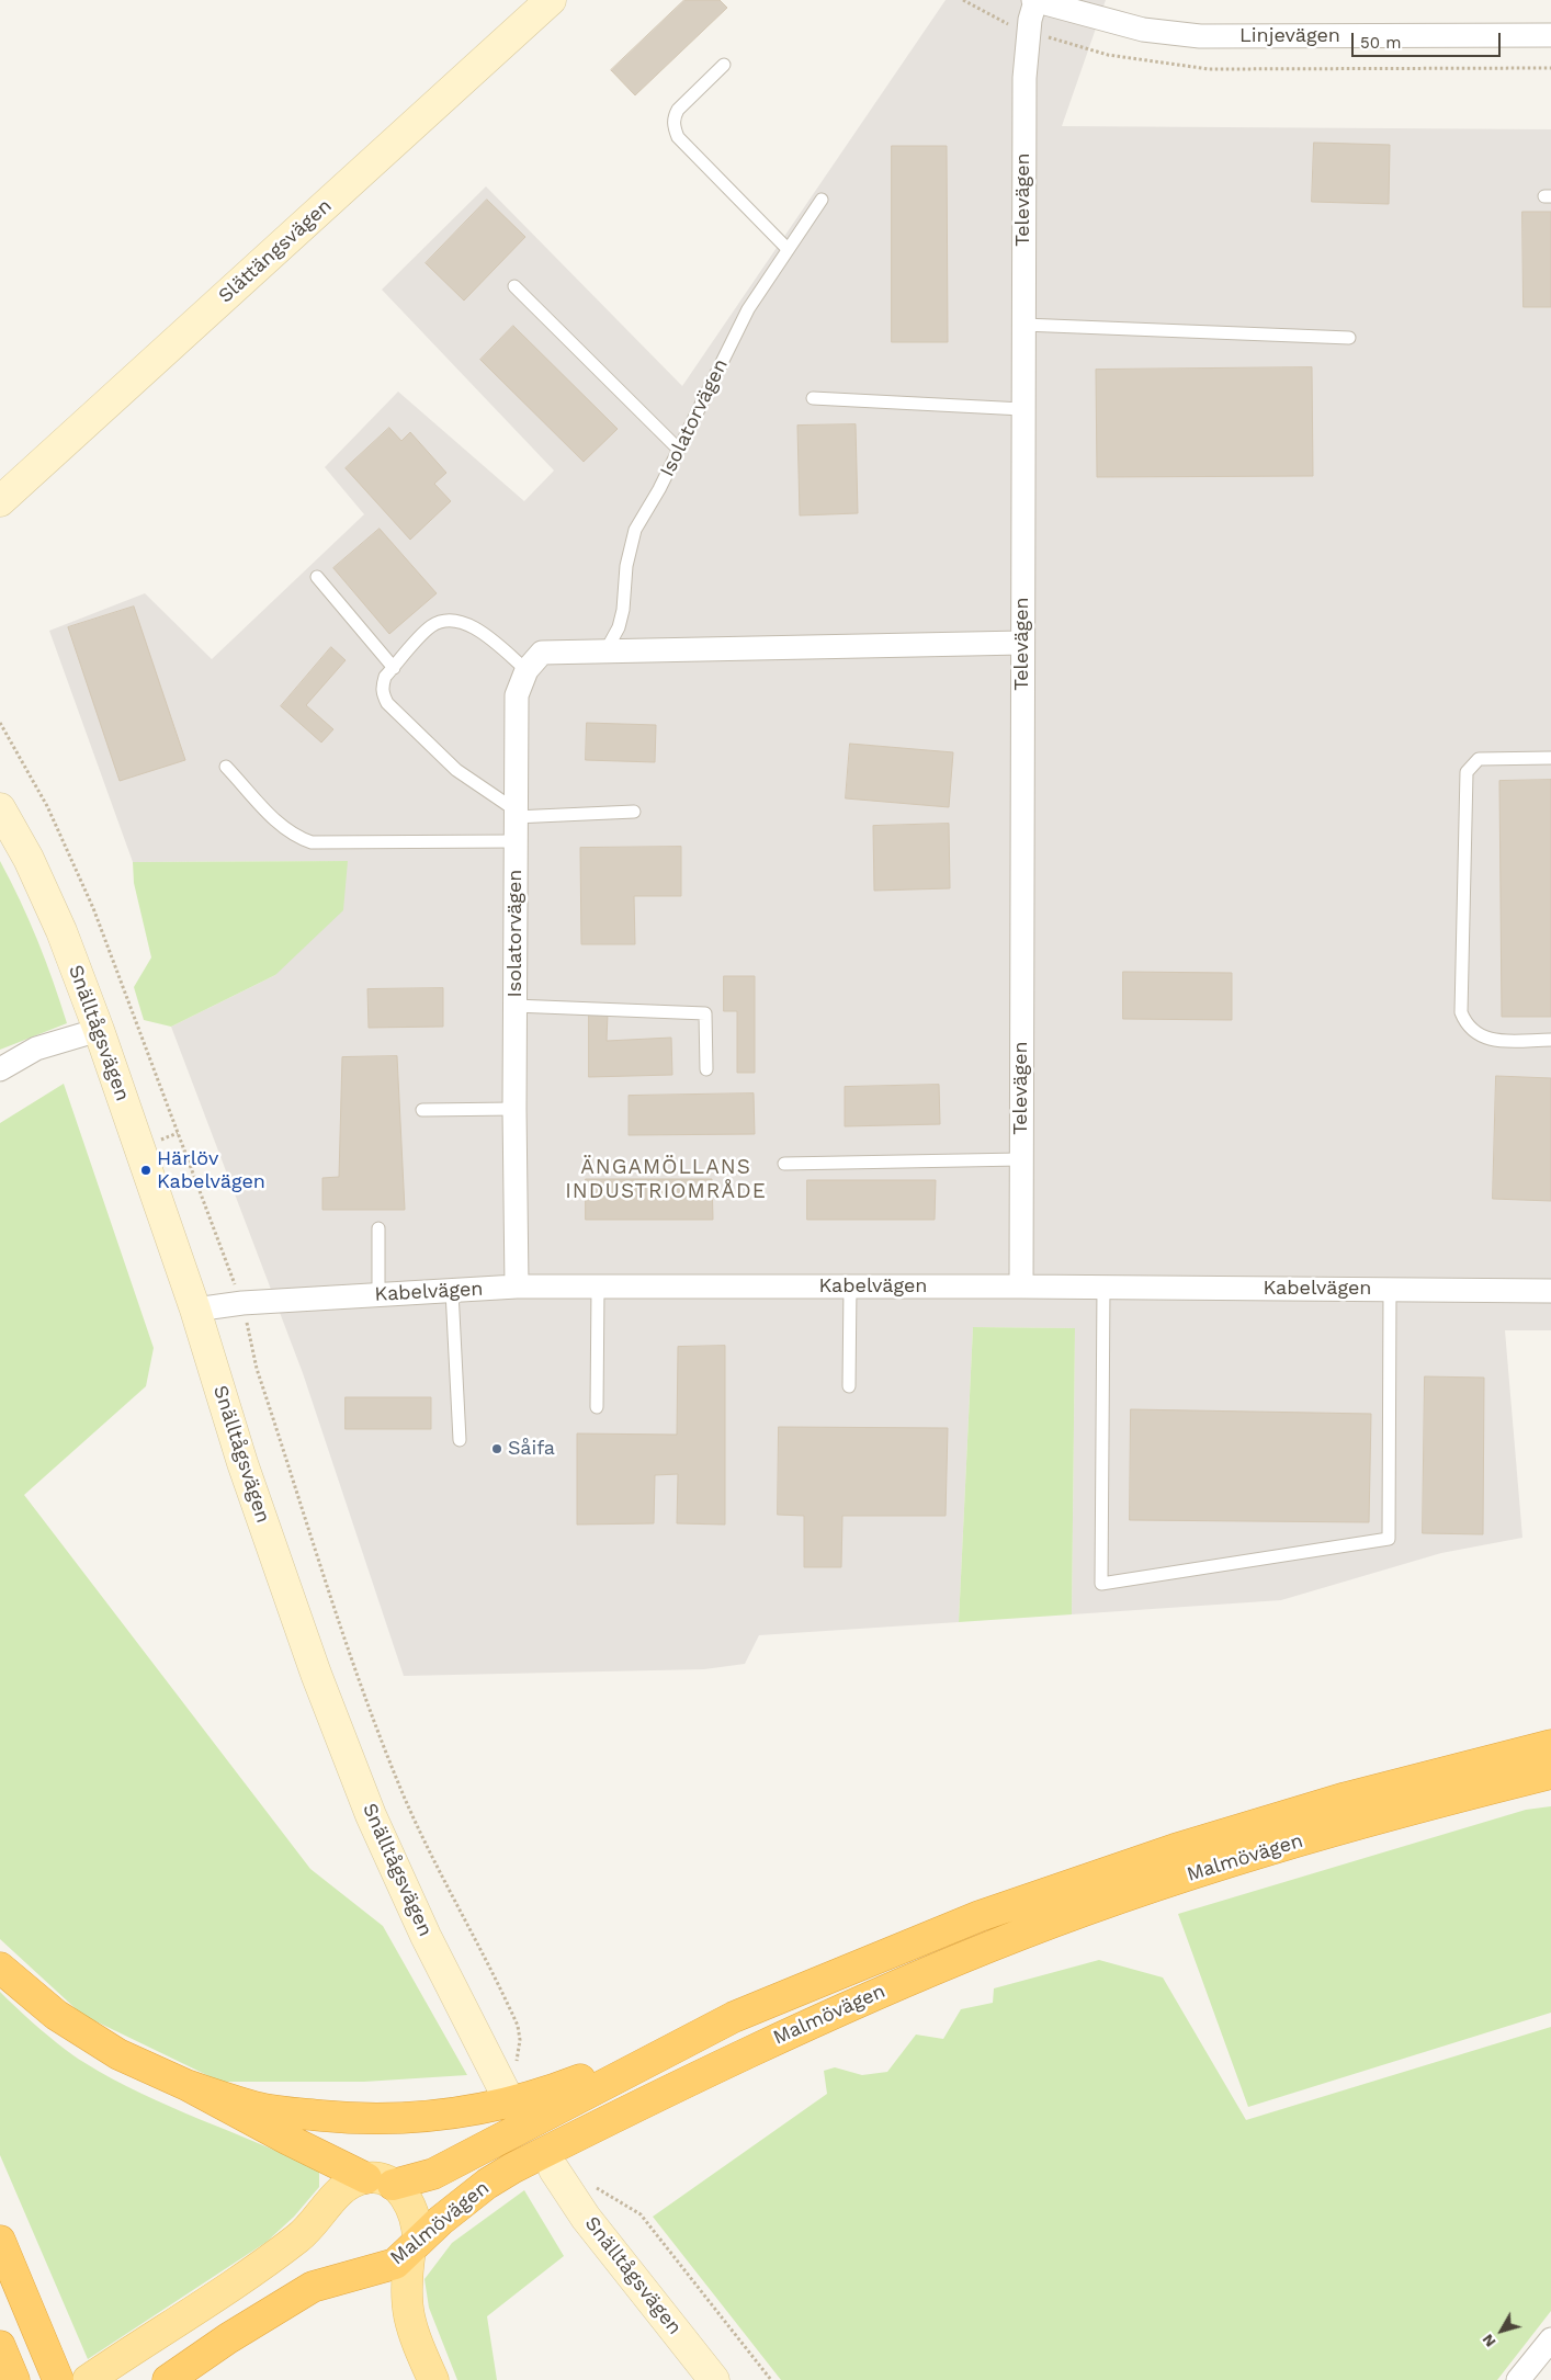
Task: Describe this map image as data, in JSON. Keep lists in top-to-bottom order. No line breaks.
{"streets":{"highway":["Malmövägen"],"street":["Linjevägen","Televägen","Slättängsvägen","Isolatorvägen","Snälltågsvägen","Kabelvägen"]},"crossings":[["Linjevägen","Televägen"],["Televägen","Isolatorvägen"],["Televägen","Kabelvägen"],["Isolatorvägen","Kabelvägen"],["Snälltågsvägen","Kabelvägen"]],"districts":["ÄNGAMÖLLANS INDUSTRIOMRÅDE"],"places":["Härlöv Kabelvägen","Såifa"],"scale_bar":"50 m","north":"bottom left"}
